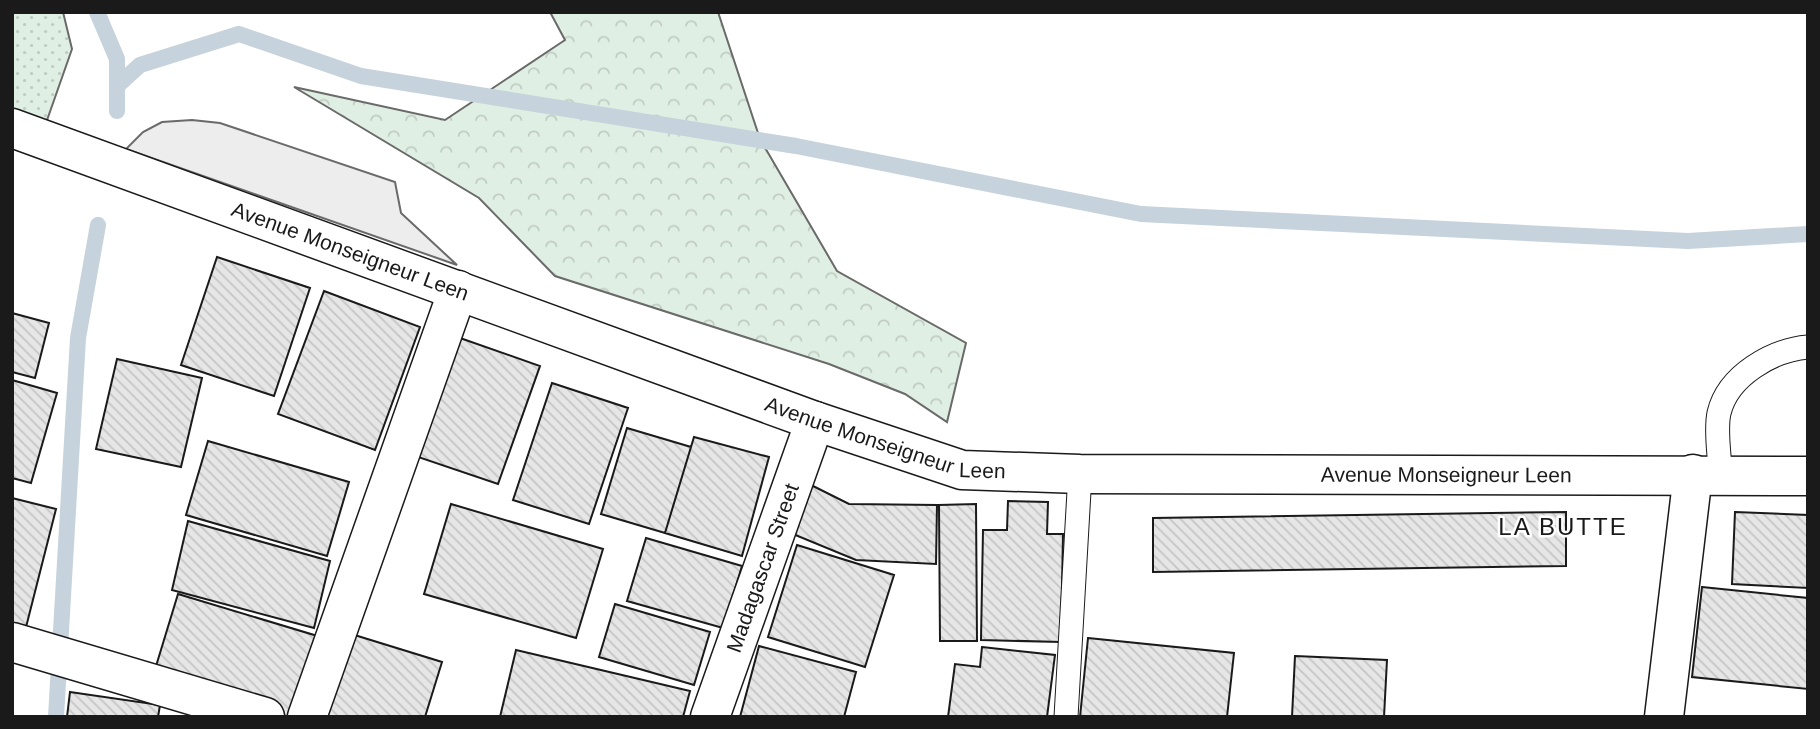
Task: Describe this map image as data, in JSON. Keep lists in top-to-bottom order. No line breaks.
{"streets":{"main road":["Avenue Monseigneur Leen","Madagascar Street"]},"crossings":[["Avenue Monseigneur Leen","Madagascar Street"]],"districts":["LA BUTTE"]}
